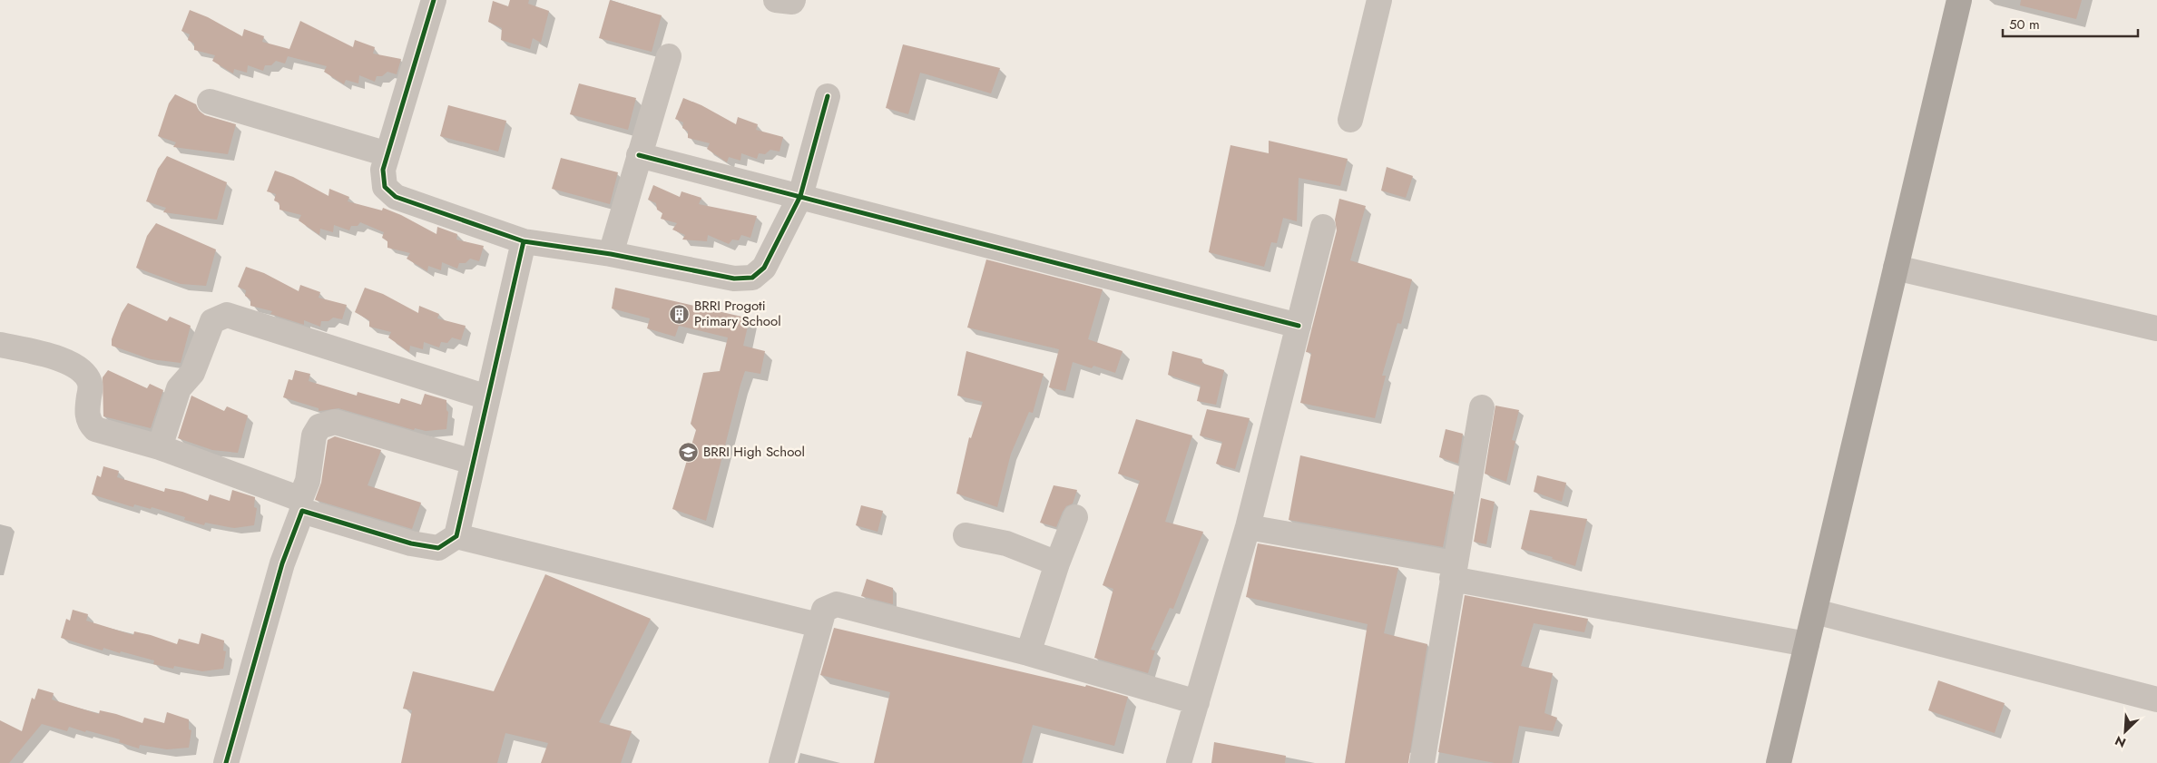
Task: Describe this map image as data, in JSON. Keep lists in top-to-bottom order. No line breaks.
{"places":{"building":["BRRI Progoti Primary School"],"school or university":["BRRI High School"]},"scale_bar":"50 m","north":"bottom left"}
